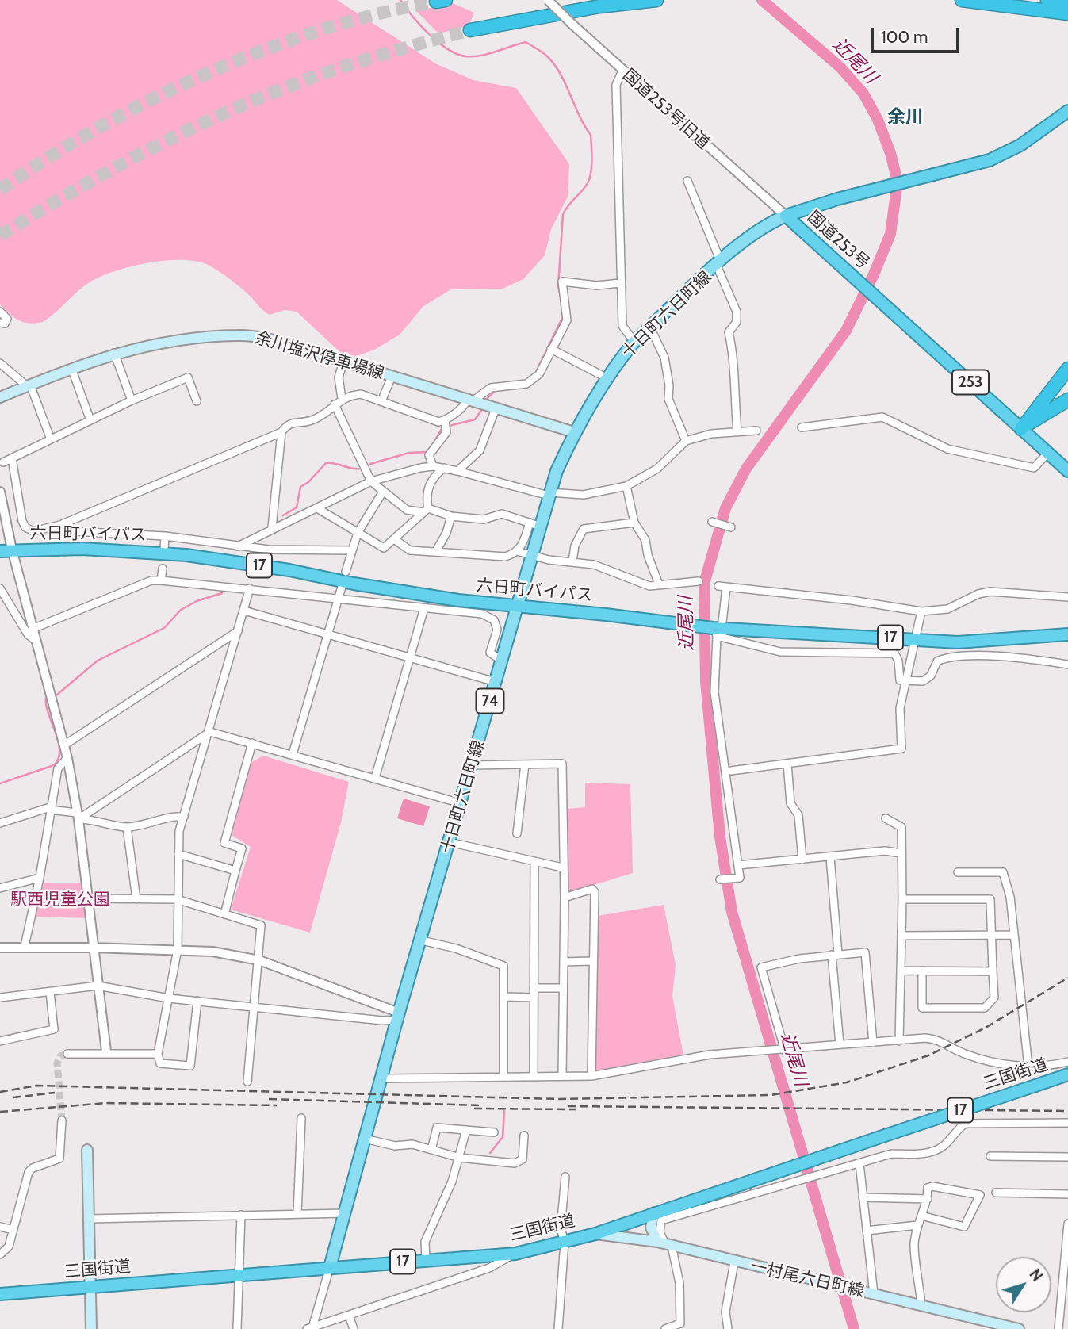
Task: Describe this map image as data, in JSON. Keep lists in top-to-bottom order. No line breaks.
{"streets":{"highway":["国道253号","253","六日町バイパス","17","三国街道"],"main road":["十日町六日町線","余川塩沢停車場線","74","一村尾六日町線"],"street":["国道253号旧道"]},"crossings":[["国道253号旧道","国道253号"],["国道253号旧道","十日町六日町線"],["国道253号","十日町六日町線"],["十日町六日町線","余川塩沢停車場線"],["十日町六日町線","六日町バイパス"],["十日町六日町線","三国街道"],["三国街道","一村尾六日町線"]],"districts":["余川"],"water":["近尾川"],"parks":["駅西児童公園"],"scale_bar":"100 m","north":"top right"}
